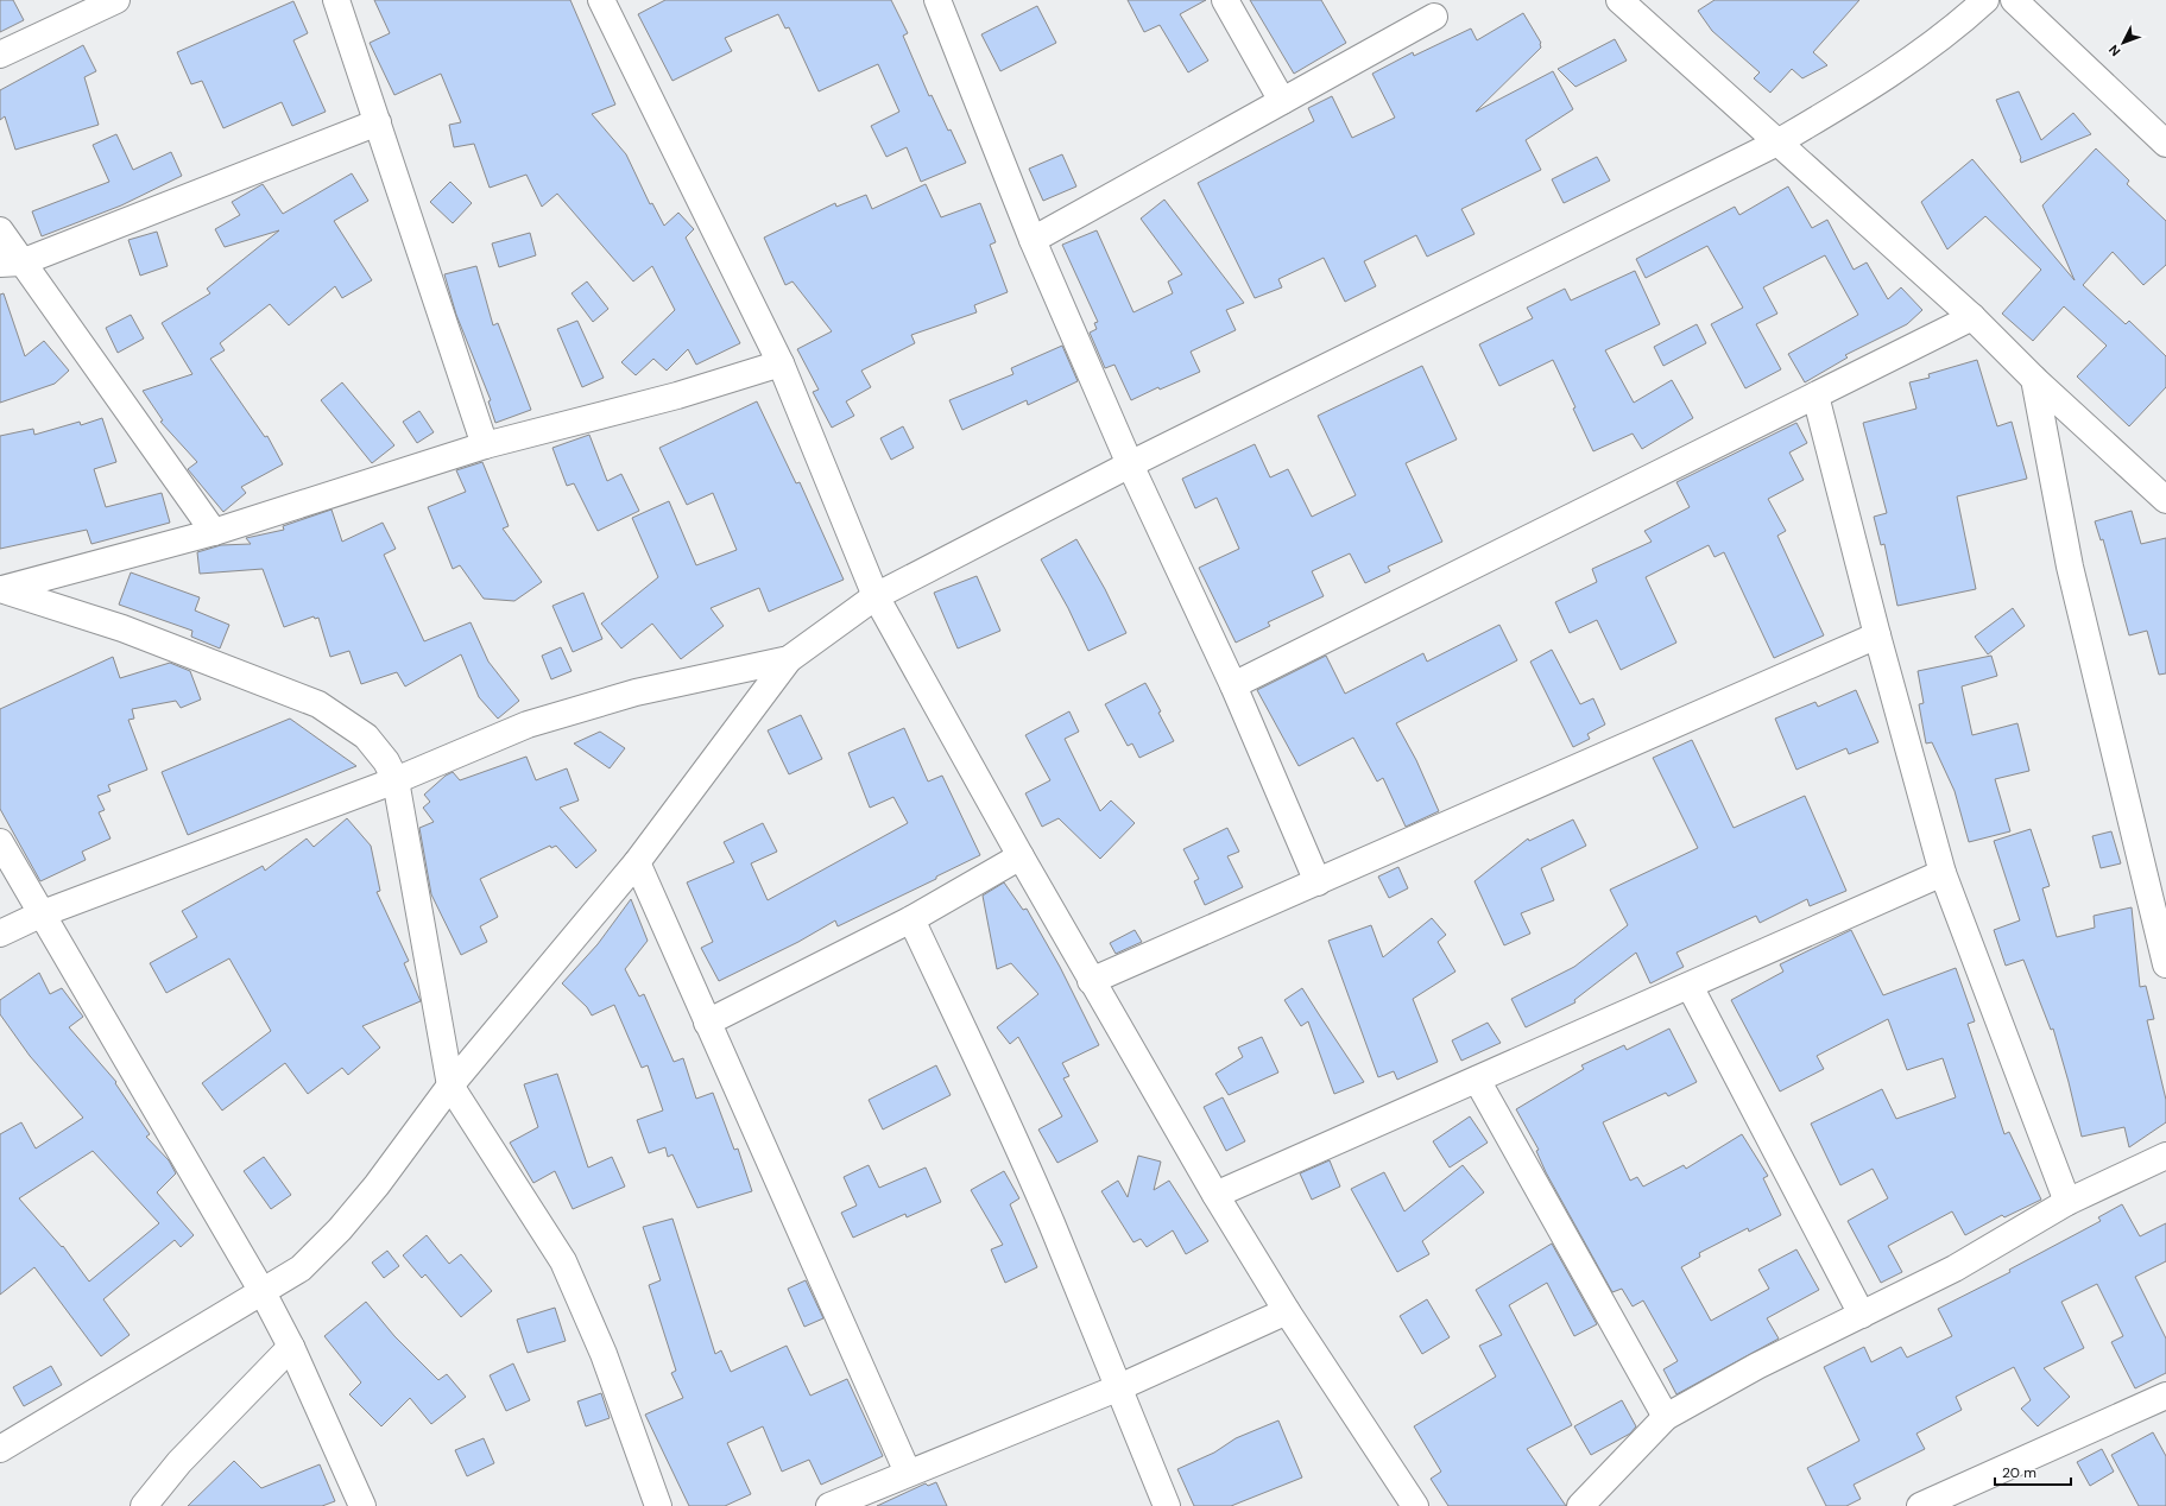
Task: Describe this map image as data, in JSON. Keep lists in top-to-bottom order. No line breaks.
{"scale_bar":"20 m","north":"bottom left"}
